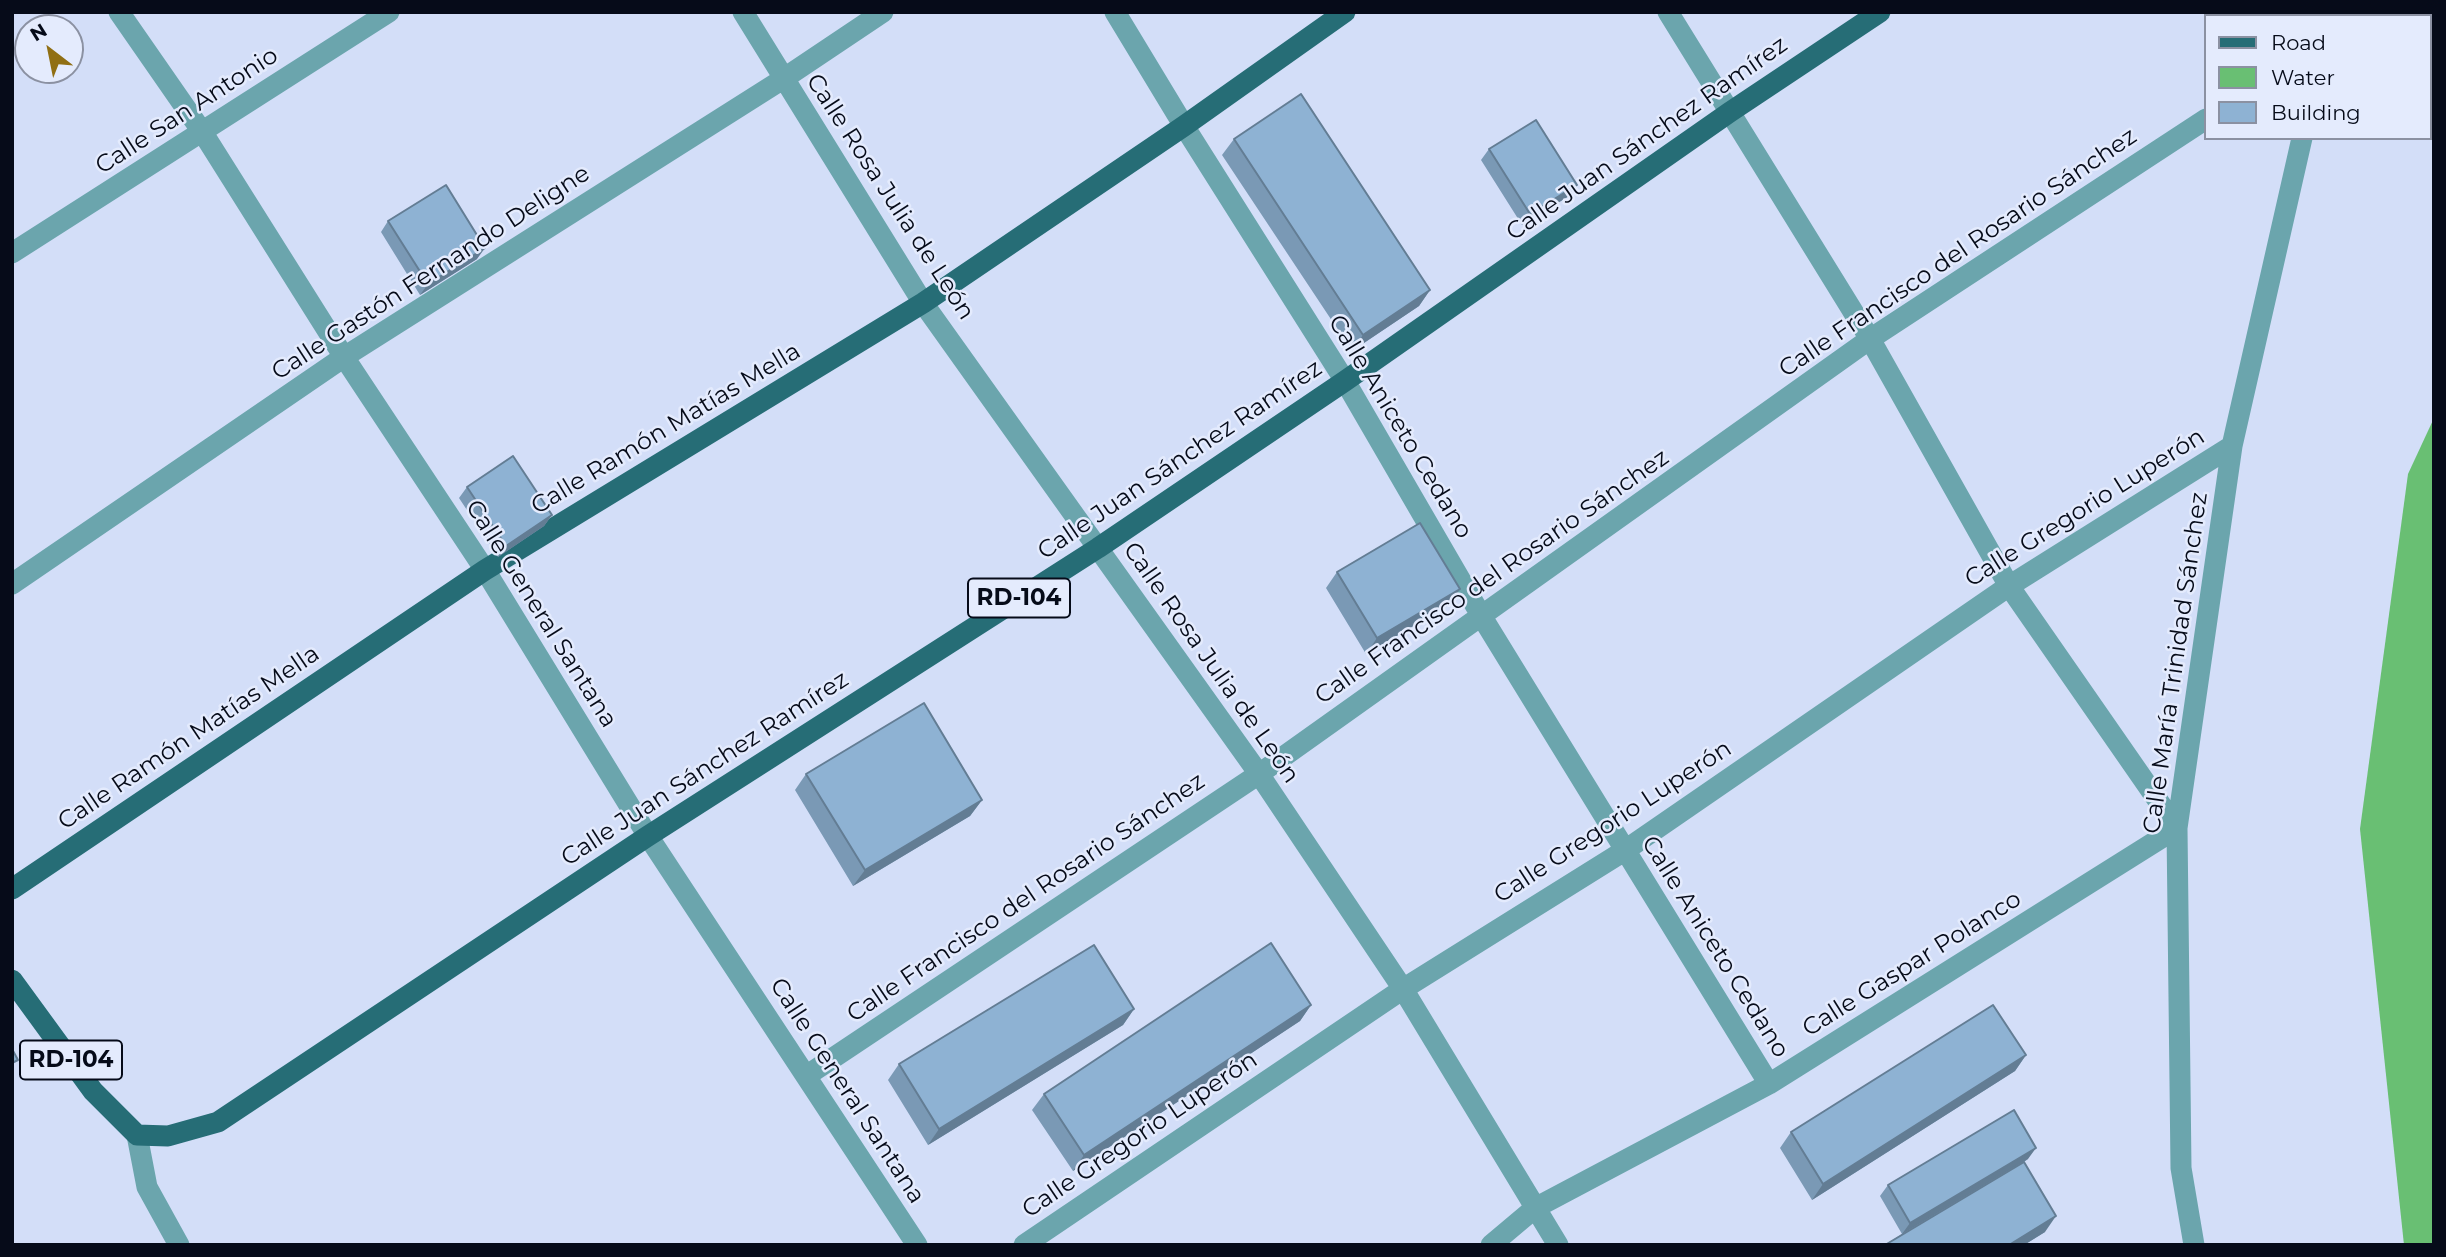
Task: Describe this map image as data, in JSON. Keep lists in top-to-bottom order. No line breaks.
{"streets":{"main road":["Calle Juan Sánchez Ramírez","Calle Ramón Matías Mella","RD-104"],"street":["Calle San Antonio","Calle Rosa Julia de León","Calle Francisco del Rosario Sánchez","Calle Gastón Fernando Deligne","Calle Aniceto Cedano","Calle Gregorio Luperón","Calle General Santana","Calle María Trinidad Sánchez","Calle Gaspar Polanco"]},"crossings":[["Calle San Antonio","Calle General Santana"],["Calle Juan Sánchez Ramírez","Calle Rosa Julia de León"],["Calle Juan Sánchez Ramírez","Calle Aniceto Cedano"],["Calle Juan Sánchez Ramírez","RD-104"],["Calle Juan Sánchez Ramírez","Calle General Santana"],["Calle Rosa Julia de León","Calle Francisco del Rosario Sánchez"],["Calle Rosa Julia de León","Calle Gastón Fernando Deligne"],["Calle Rosa Julia de León","Calle Ramón Matías Mella"],["Calle Rosa Julia de León","Calle Gregorio Luperón"],["Calle Rosa Julia de León","Calle Gaspar Polanco"],["Calle Francisco del Rosario Sánchez","Calle Aniceto Cedano"],["Calle Francisco del Rosario Sánchez","Calle General Santana"],["Calle Gastón Fernando Deligne","Calle General Santana"],["Calle Aniceto Cedano","Calle Ramón Matías Mella"],["Calle Aniceto Cedano","Calle Gregorio Luperón"],["Calle Aniceto Cedano","Calle Gaspar Polanco"],["Calle Ramón Matías Mella","Calle General Santana"],["Calle Gregorio Luperón","Calle María Trinidad Sánchez"],["Calle María Trinidad Sánchez","Calle Gaspar Polanco"]],"legend":["Road","Water","Building"],"north":"top left"}
